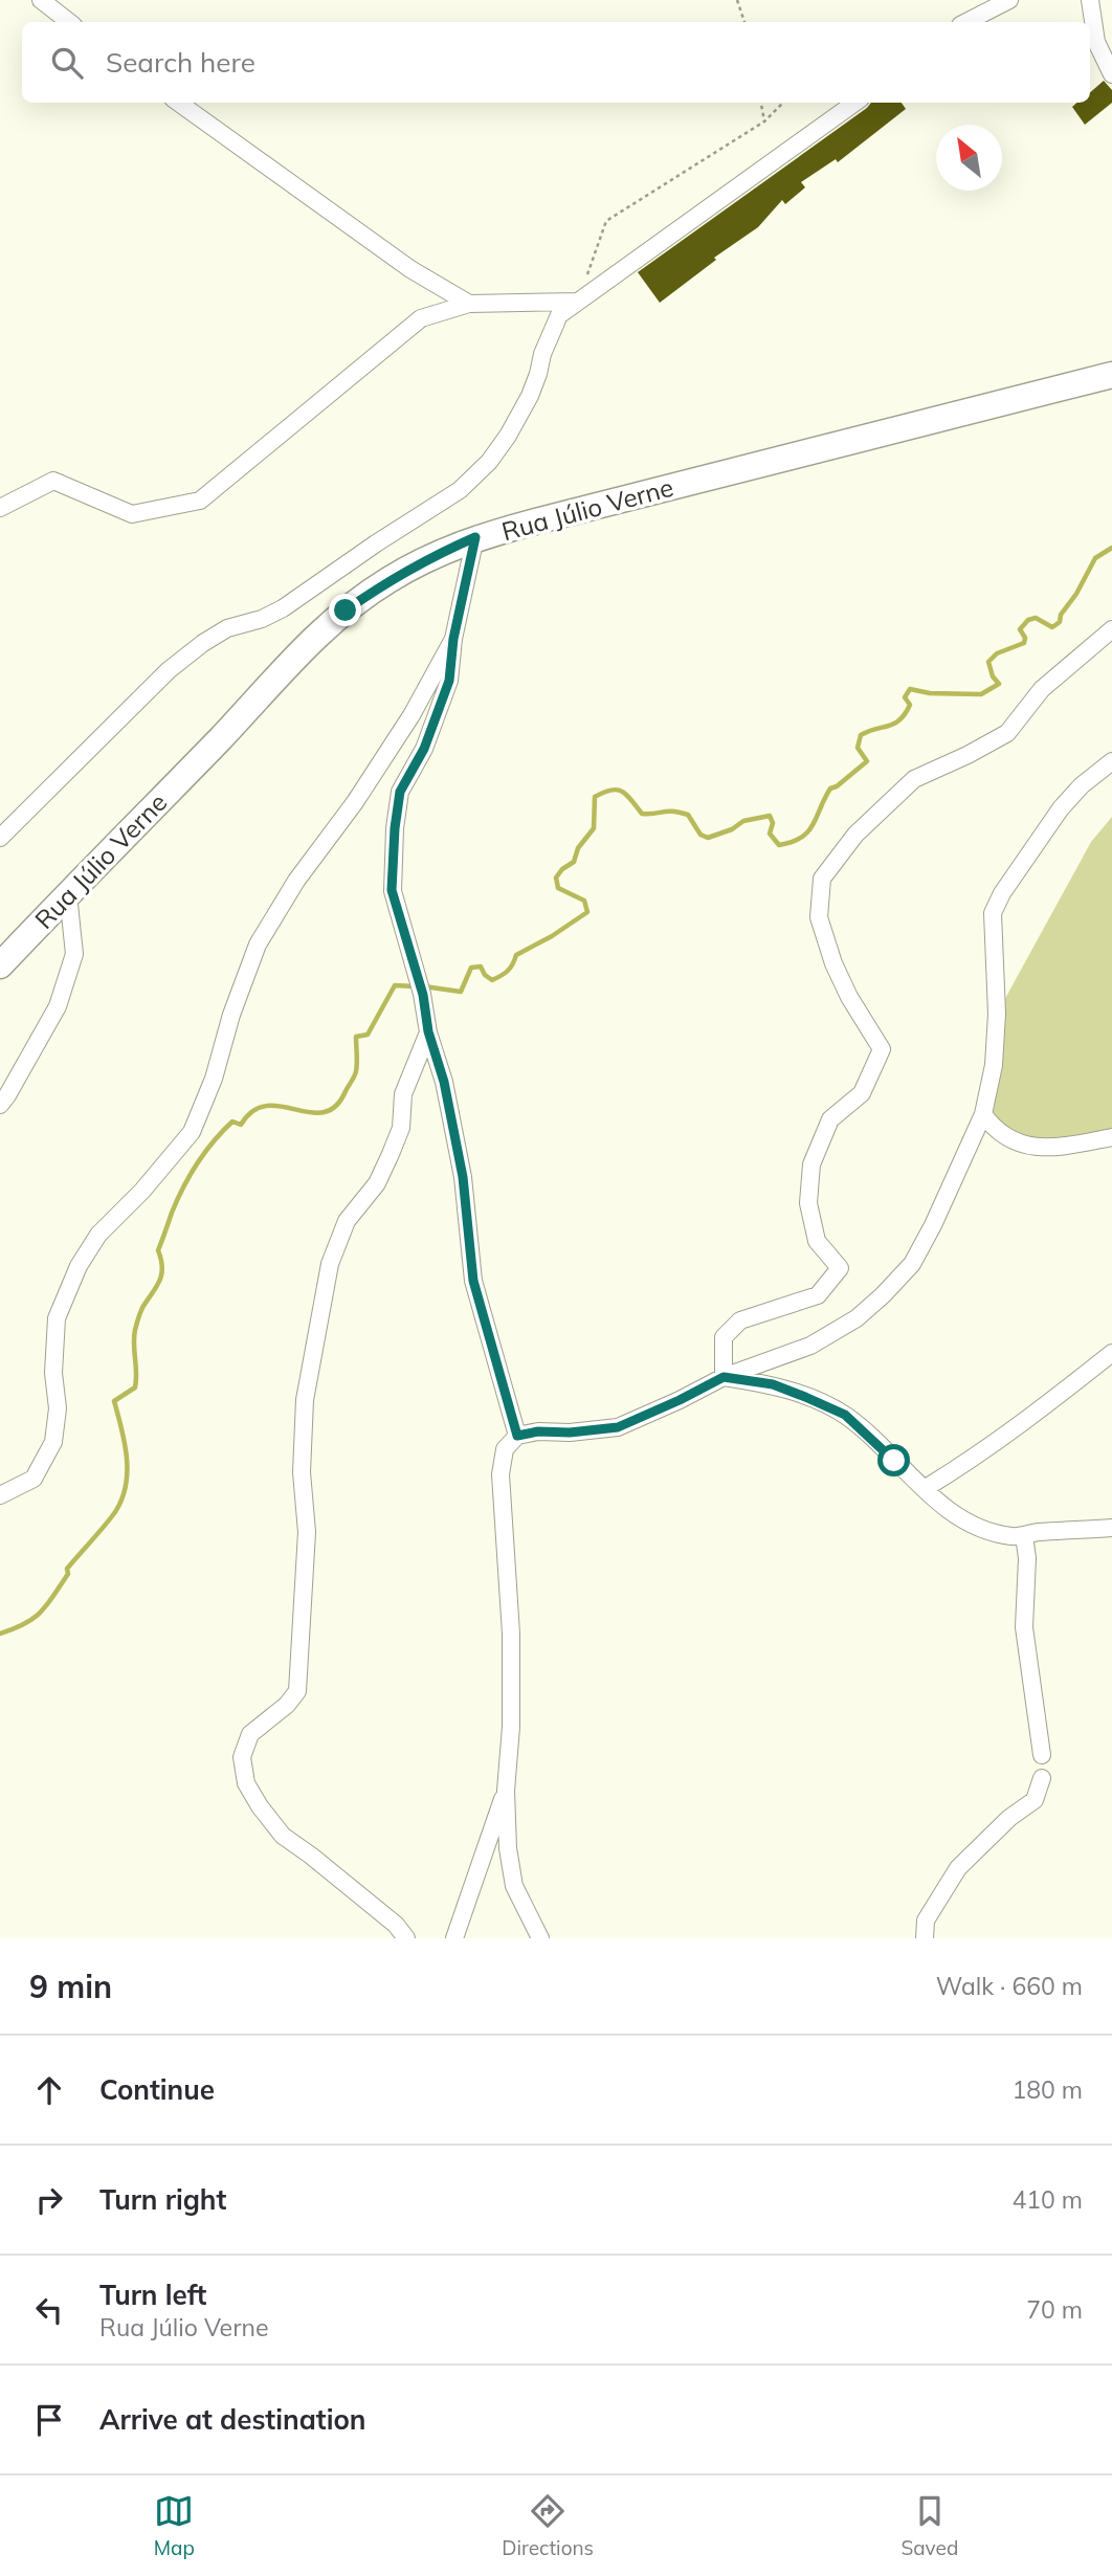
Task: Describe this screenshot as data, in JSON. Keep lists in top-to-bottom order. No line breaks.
{"streets":{"main road":["Rua Júlio Verne"]},"north":"top left","page":{"search":"Search here","heading":["9 min","Walk · 660 m"],"list":[["Continue","180 m"],["Turn right","410 m"],["Turn left","Rua Júlio Verne","70 m"],"Arrive at destination"],"nav":["Map","Directions","Saved"]}}
